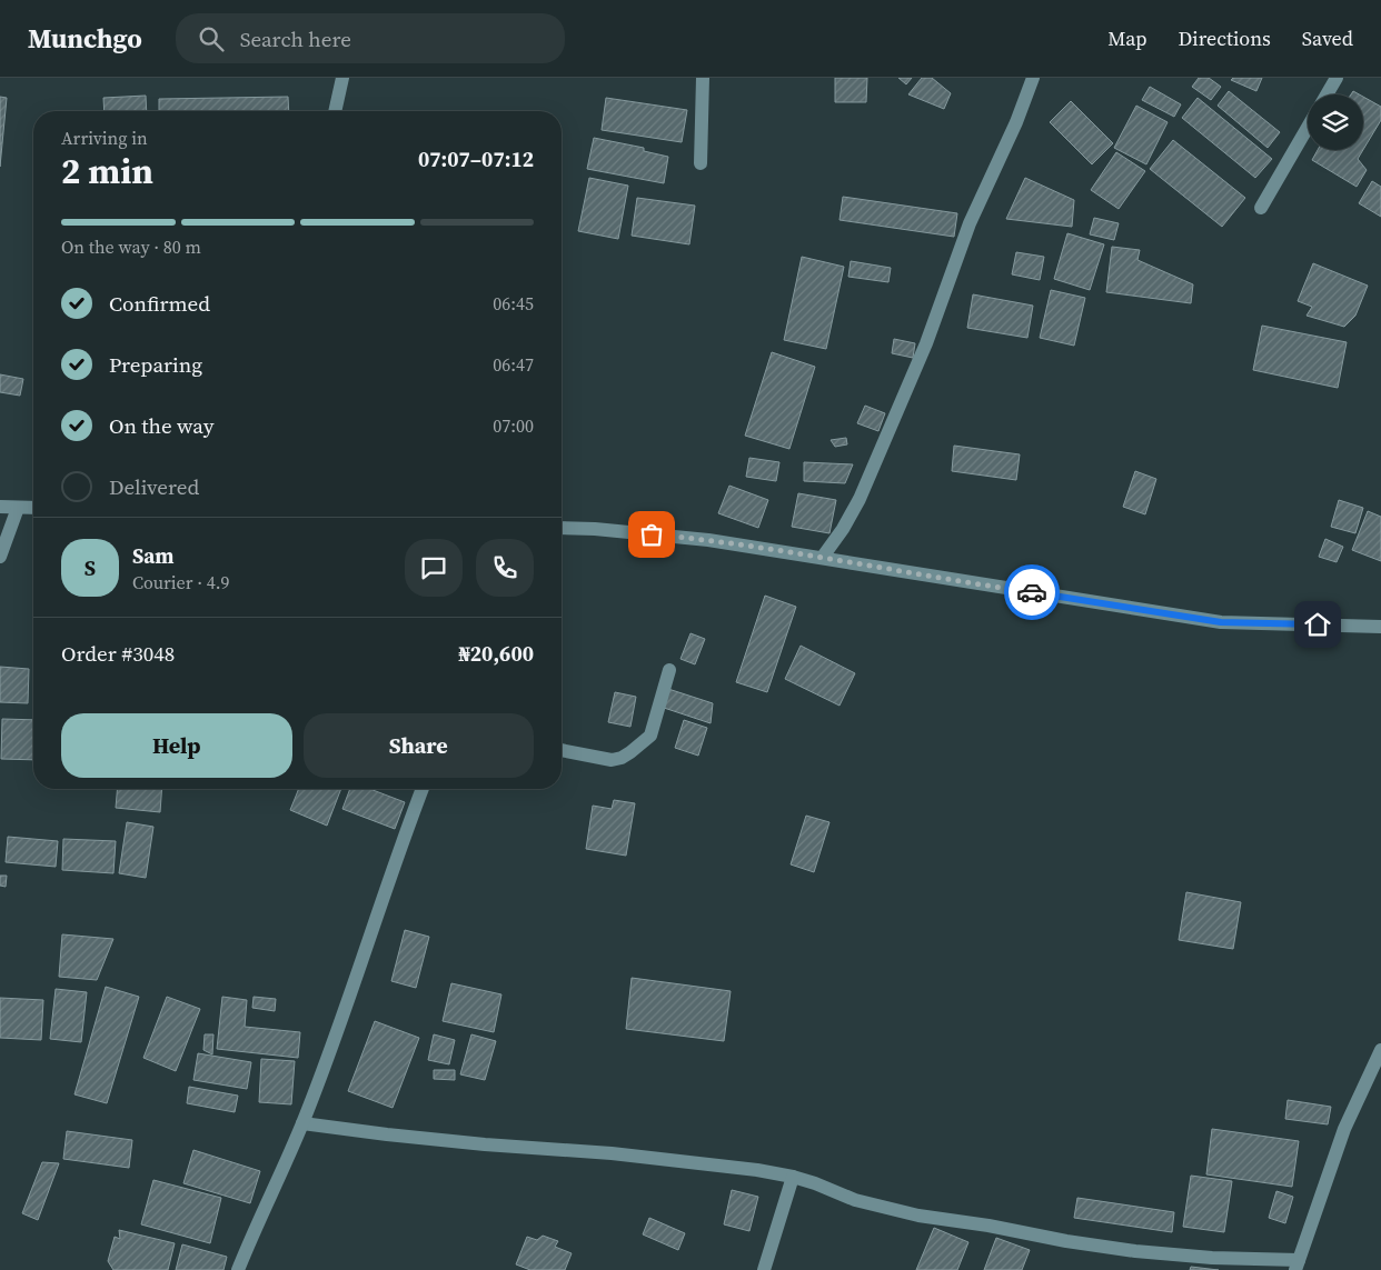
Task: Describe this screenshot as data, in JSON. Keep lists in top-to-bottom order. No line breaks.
{"page":{"header":"Munchgo","search":"Search here","nav":["Map","Directions","Saved"],"heading":["2 min","Arriving in","07:07–07:12"],"panel":["Sam","Courier · 4.9","Order #3048","₦20,600"],"bar":"On the way · 80 m","list":[["Confirmed","06:45"],["Preparing","06:47"],["On the way","07:00"],"Delivered"],"round":"S","buttons":["Help","Share"]}}
